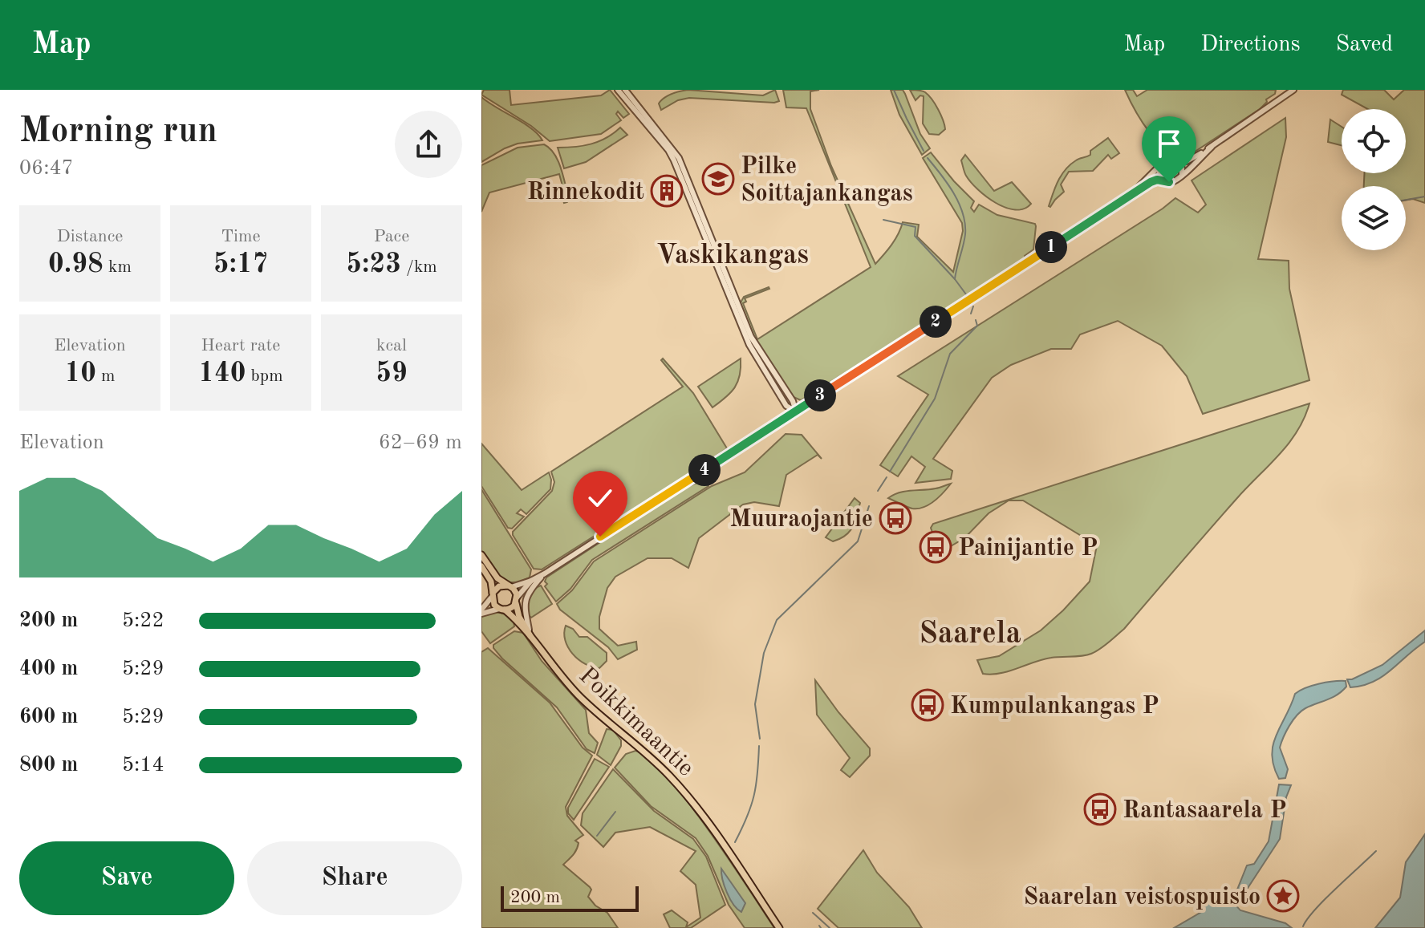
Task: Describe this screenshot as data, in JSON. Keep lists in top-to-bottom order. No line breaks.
{"streets":{"main road":["Poikkimaantie"]},"districts":["Vaskikangas","Saarela"],"places":{"school or university":["Pilke Soittajankangas"],"building":["Rinnekodit"],"bus stop":["Muuraojantie","Painijantie P","Kumpulankangas P","Rantasaarela P"],"place":["Saarelan veistospuisto"]},"scale_bar":"200 m","page":{"header":"Map","nav":["Map","Directions","Saved"],"heading":["Morning run","06:47"],"stats":[["Distance","0.98 km"],["Time","5:17"],["Pace","5:23 /km"],["Elevation","10 m"],["Heart rate","140 bpm"],["kcal","59"]],"pins":["1","2","3","4"],"chart":["Elevation","62–69 m"],"list":[{"name":"200 m","note":"5:22"},{"name":"400 m","note":"5:29"},{"name":"600 m","note":"5:29"},{"name":"800 m","note":"5:14"}],"buttons":["Save","Share"],"scale":"200 m"}}
